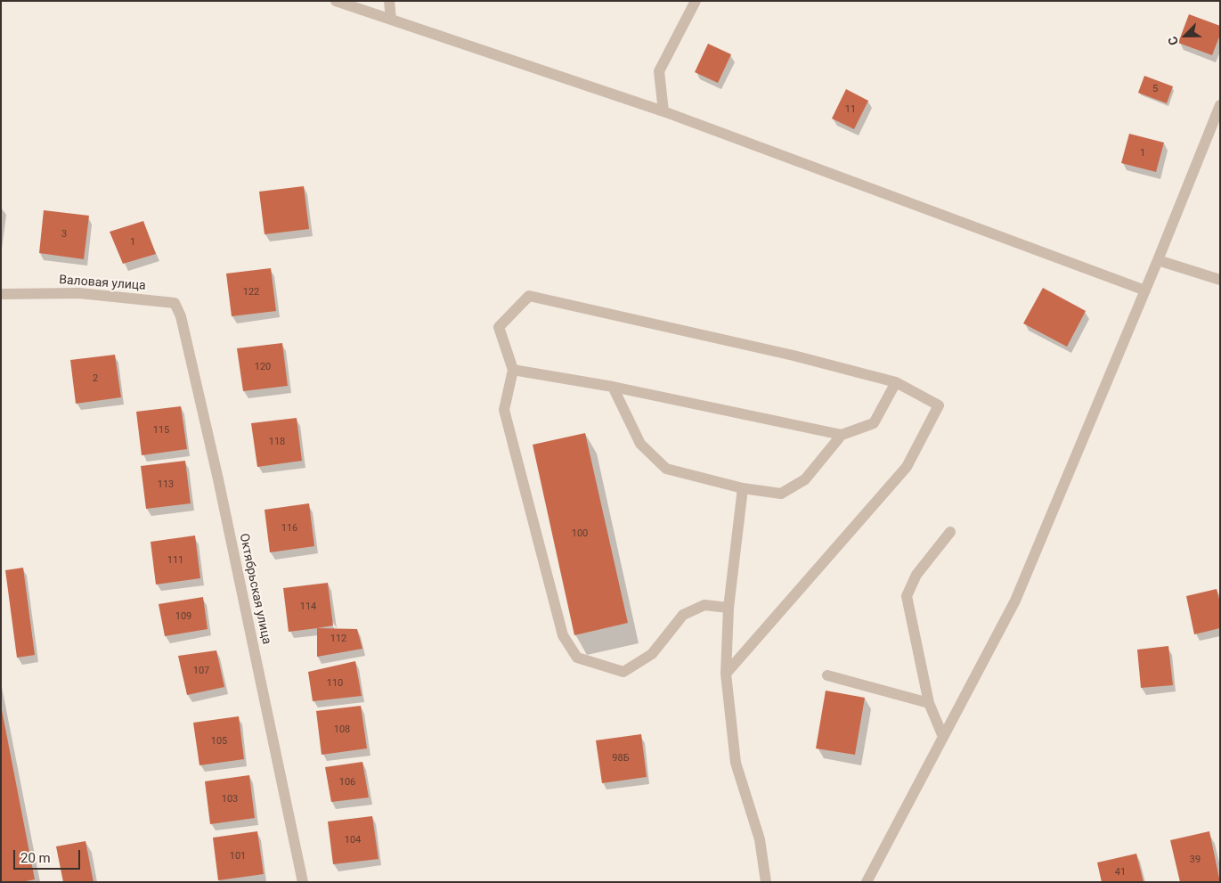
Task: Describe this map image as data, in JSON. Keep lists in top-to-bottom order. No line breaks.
{"streets":{"street":["Валовая улица","Октябрьская улица"]},"crossings":[["Валовая улица","Октябрьская улица"]],"house_numbers":["5","11","1","3","1","122","120","2","115","118","113","116","100","111","114","109","112","107","110","108","105","98Б","106","103","104","101","39","41"],"scale_bar":"20 m","north":"bottom left"}
